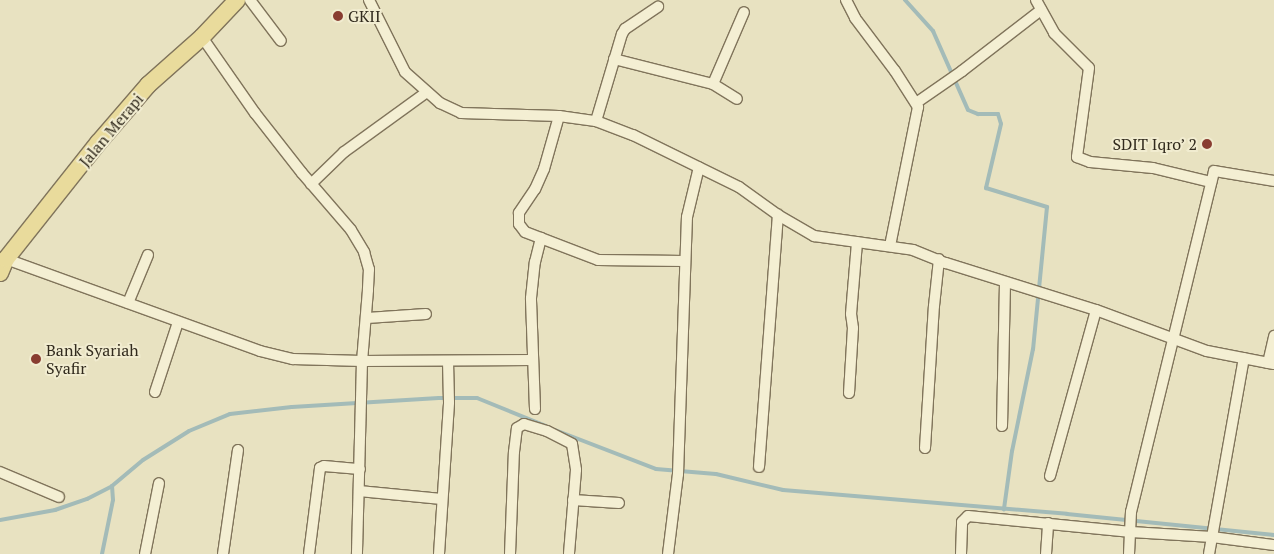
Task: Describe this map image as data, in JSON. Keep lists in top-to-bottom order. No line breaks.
{"streets":{"main road":["Jalan Merapi"]},"places":["GKII","SDIT Iqro’ 2","Bank Syariah Syafir"]}
